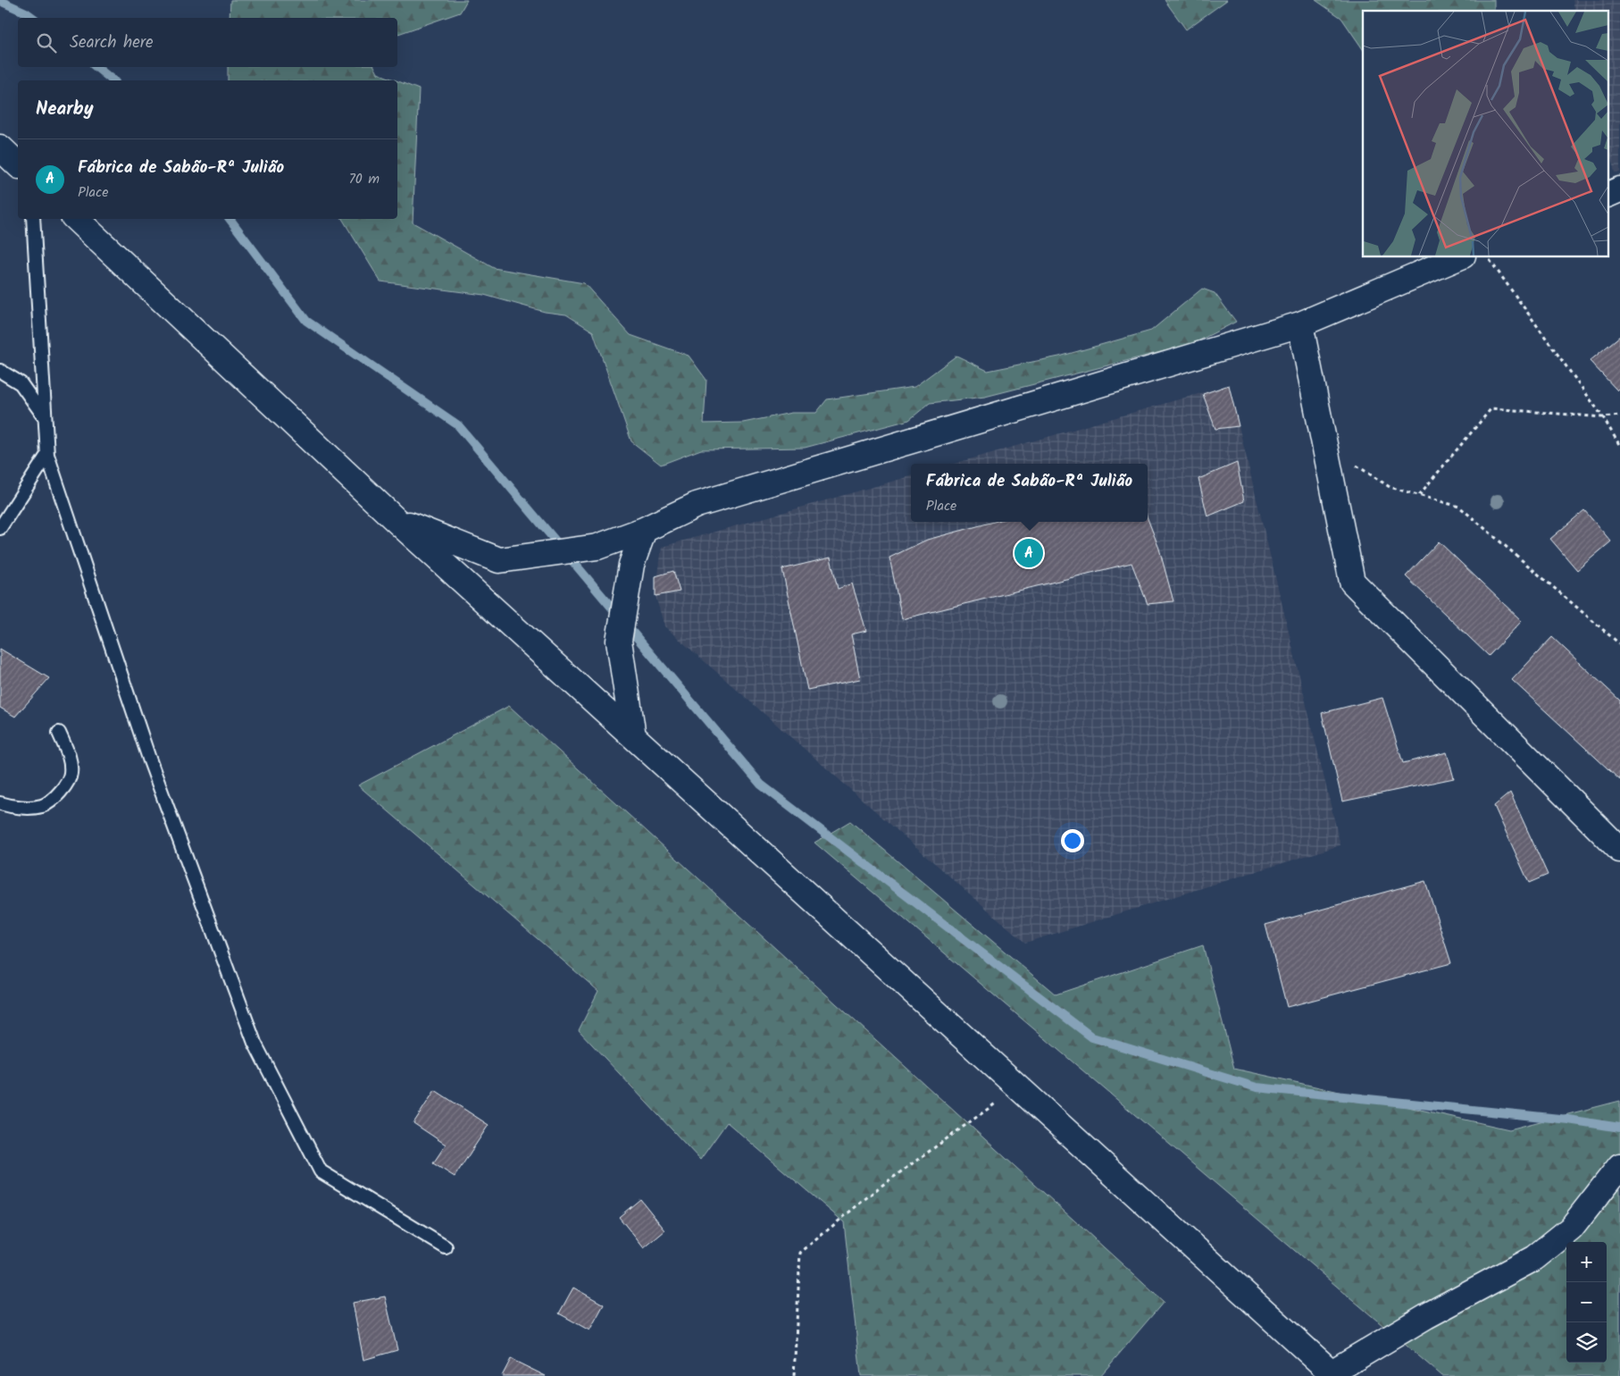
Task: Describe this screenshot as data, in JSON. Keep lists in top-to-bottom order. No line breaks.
{"page":{"search":"Search here","heading":"Nearby","list":[{"mark":"A","name":"Fábrica de Sabão-Rª Julião","note":"Place","value":"70 m"}],"popup":["Fábrica de Sabão-Rª Julião","Place"],"pins":"A","map_buttons":["+","−"]}}
